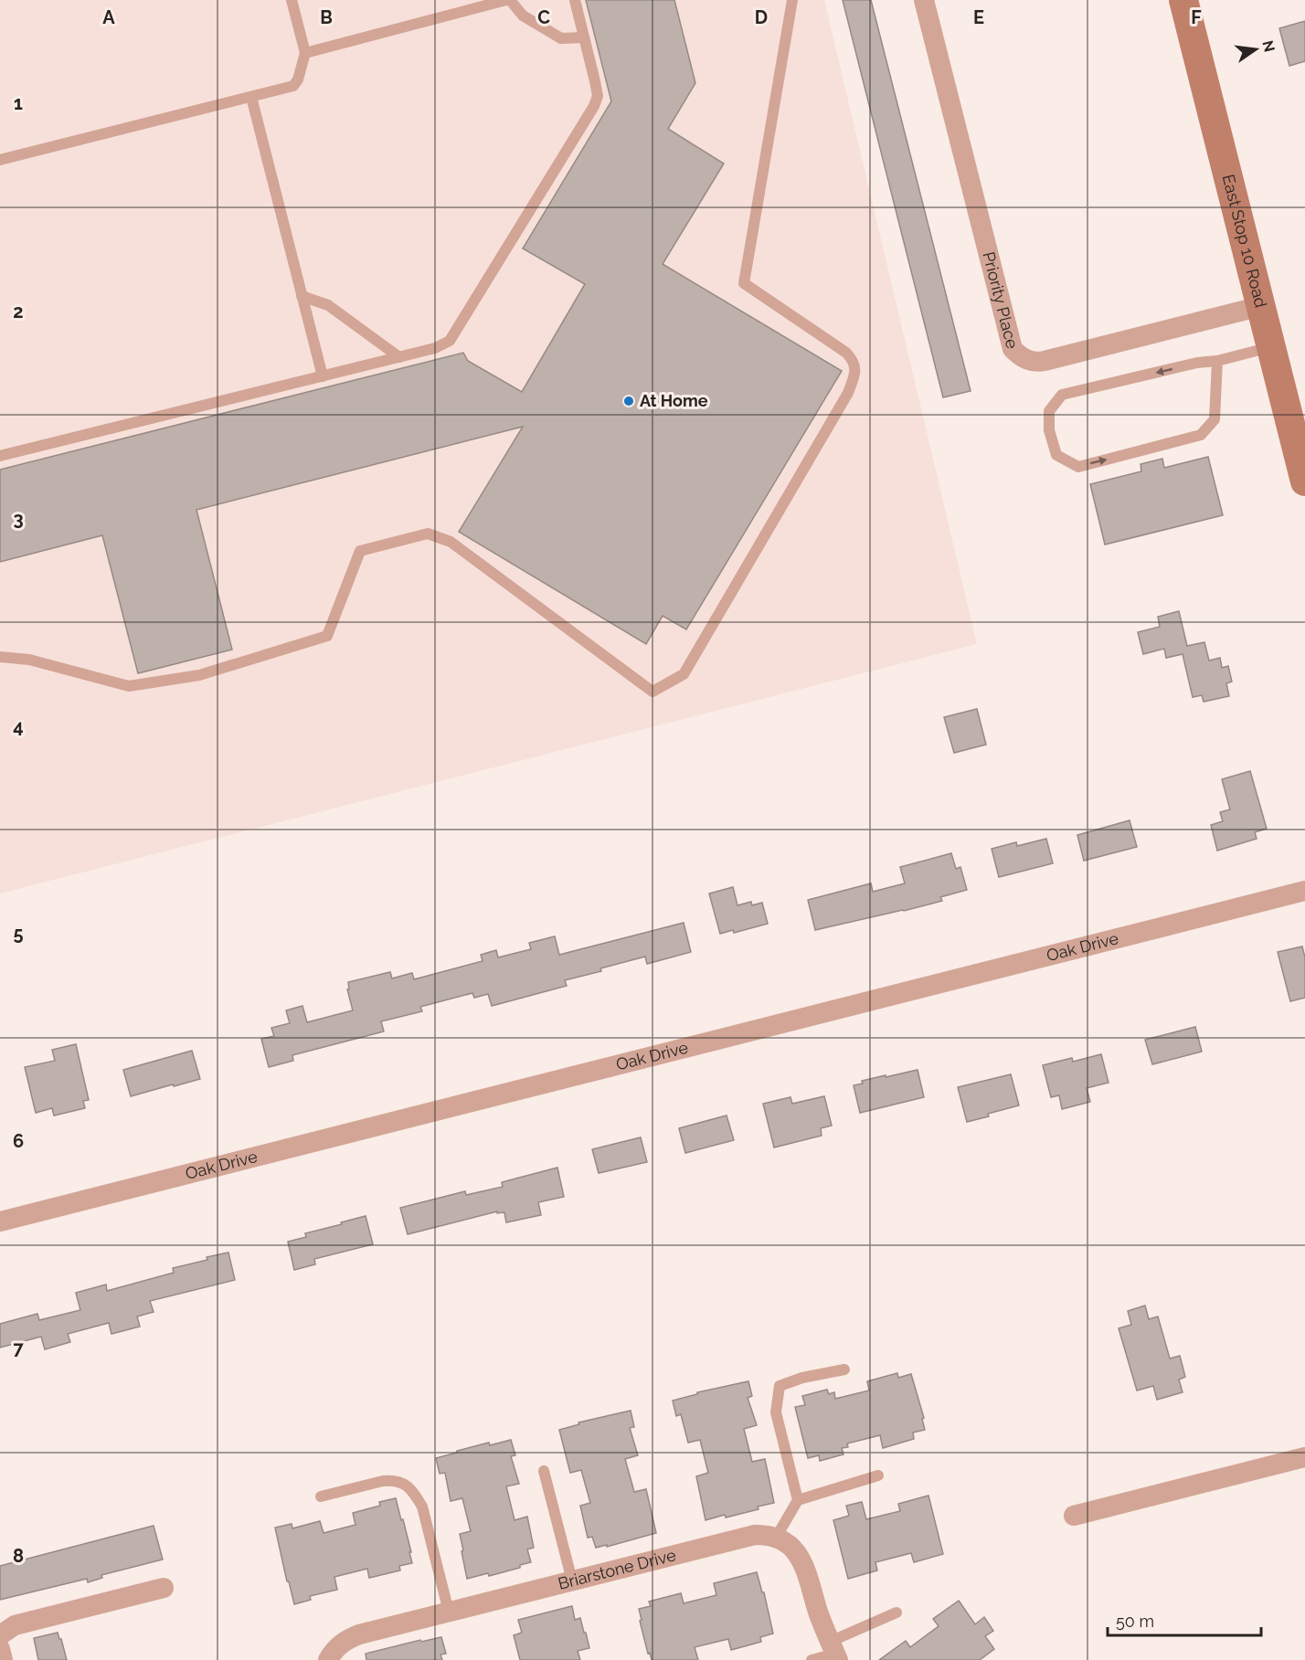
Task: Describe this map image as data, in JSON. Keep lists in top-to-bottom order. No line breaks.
{"streets":{"street":["East Stop 10 Road","Priority Place","Oak Drive","Briarstone Drive"]},"crossings":[["East Stop 10 Road","Priority Place"]],"places":["At Home"],"scale_bar":"50 m","north":"right","grid":{"columns":["A","B","C","D","E","F"],"rows":["1","2","3","4","5","6","7","8"]}}
